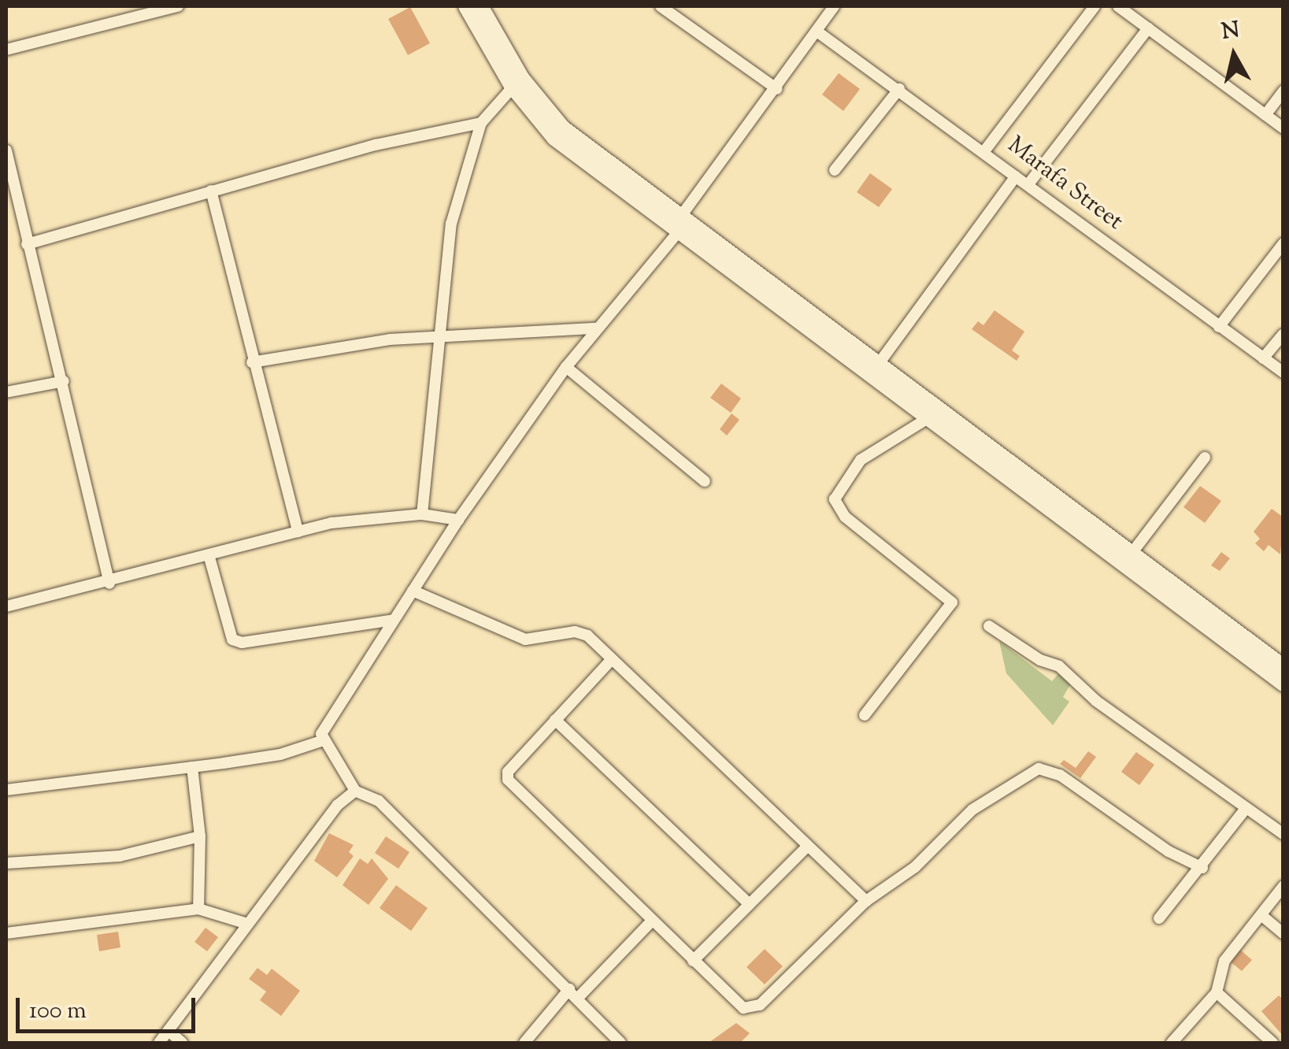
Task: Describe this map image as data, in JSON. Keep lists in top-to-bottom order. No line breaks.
{"streets":{"street":["Marafa Street"]},"scale_bar":"100 m","north":"top"}
